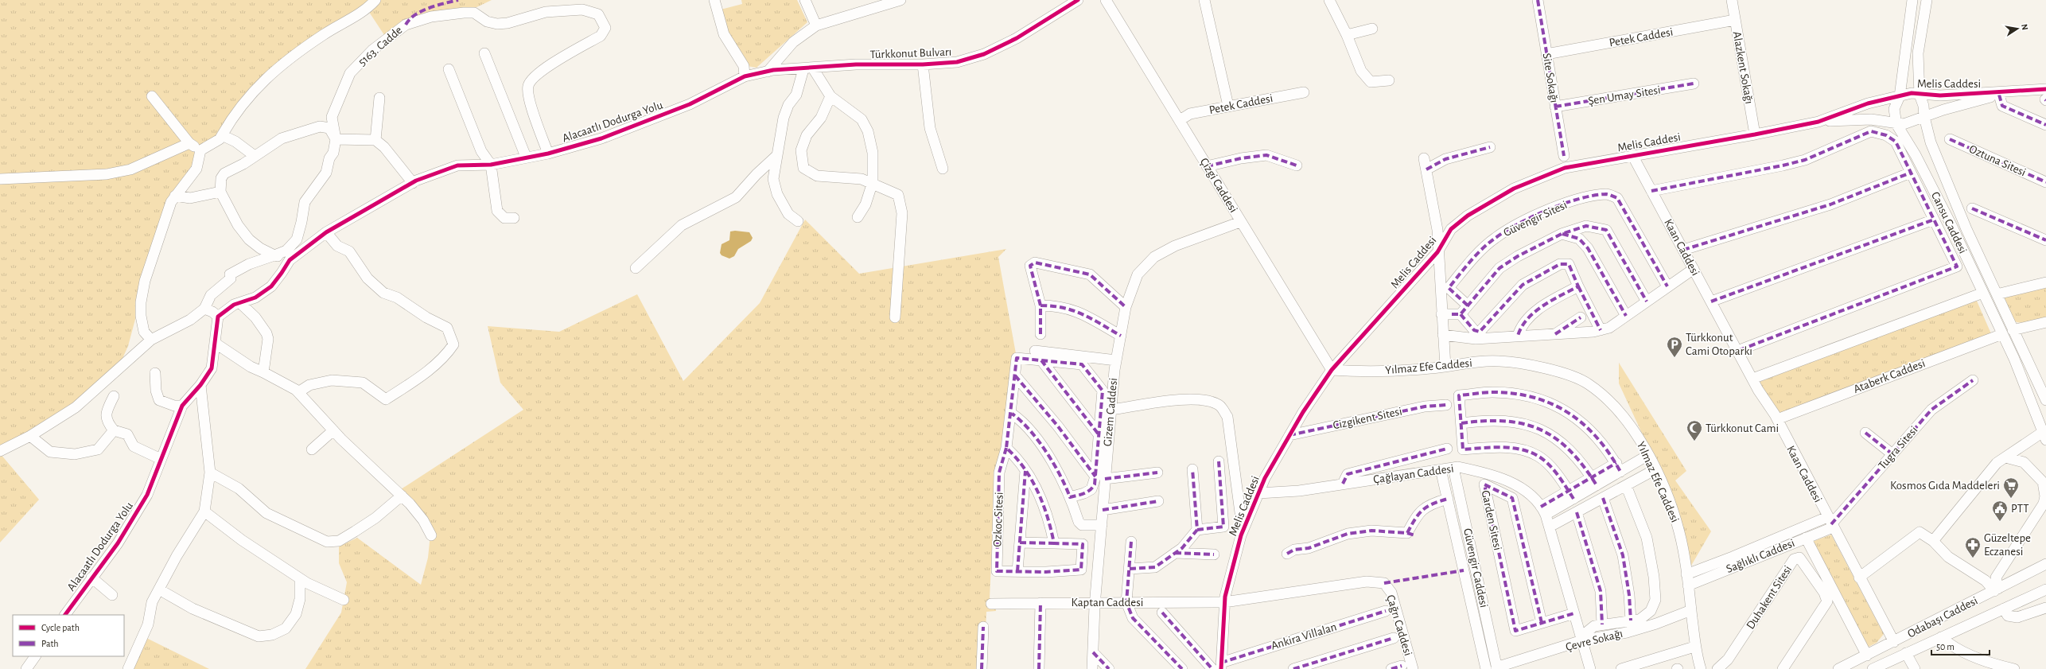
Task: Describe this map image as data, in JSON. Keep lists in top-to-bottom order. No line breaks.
{"streets":{"street":["Petek Caddesi","5163. Cadde","Türkkonut Bulvarı","Alazkent Sokağı","Site Sokağı","Melis Caddesi","Şen Umay Sitesi","Alacaatlı Dodurga Yolu","Oztuna Sitesi","Çizgi Caddesi","Güvengir Sitesi","Cansu Caddesi","Kaan Caddesi","Yılmaz Efe Caddesi","Ataberk Caddesi","Gizem Caddesi","Cizgikent Sitesi","Tugra Sitesi","Çağlayan Caddesi","Ozkoc Sitesi","Garden Sitesi","Sağlıklı Caddesi","Güvengir Caddesi","Duhakent Sitesi","Kaptan Caddesi","Odabaşı Caddesi","Çağrı Caddesi","Ankira Villalan","Çevre Sokağı"]},"crossings":[["Petek Caddesi","Alazkent Sokağı"],["Petek Caddesi","Site Sokağı"],["Petek Caddesi","Çizgi Caddesi"],["5163. Cadde","Alacaatlı Dodurga Yolu"],["Türkkonut Bulvarı","Alacaatlı Dodurga Yolu"],["Alazkent Sokağı","Melis Caddesi"],["Site Sokağı","Şen Umay Sitesi"],["Melis Caddesi","Çizgi Caddesi"],["Melis Caddesi","Cansu Caddesi"],["Melis Caddesi","Kaan Caddesi"],["Melis Caddesi","Yılmaz Efe Caddesi"],["Melis Caddesi","Cizgikent Sitesi"],["Melis Caddesi","Çağlayan Caddesi"],["Melis Caddesi","Kaptan Caddesi"],["Melis Caddesi","Ankira Villalan"],["Çizgi Caddesi","Yılmaz Efe Caddesi"],["Çizgi Caddesi","Gizem Caddesi"],["Cansu Caddesi","Ataberk Caddesi"],["Kaan Caddesi","Ataberk Caddesi"],["Kaan Caddesi","Tugra Sitesi"],["Kaan Caddesi","Sağlıklı Caddesi"],["Kaan Caddesi","Odabaşı Caddesi"],["Yılmaz Efe Caddesi","Sağlıklı Caddesi"],["Yılmaz Efe Caddesi","Çevre Sokağı"],["Gizem Caddesi","Kaptan Caddesi"],["Tugra Sitesi","Sağlıklı Caddesi"],["Çağlayan Caddesi","Garden Sitesi"],["Çağlayan Caddesi","Güvengir Caddesi"],["Çağlayan Caddesi","Çevre Sokağı"],["Güvengir Caddesi","Çevre Sokağı"],["Kaptan Caddesi","Çağrı Caddesi"]],"places":{"parking":["Türkkonut Cami Otoparkı"],"mosque":["Türkkonut Cami"],"supermarket":["Kosmos Gıda Maddeleri"],"public building":["PTT"],"pharmacy":["Güzeltepe Eczanesi"]},"legend":["Cycle path","Path"],"scale_bar":"50 m","north":"right"}
